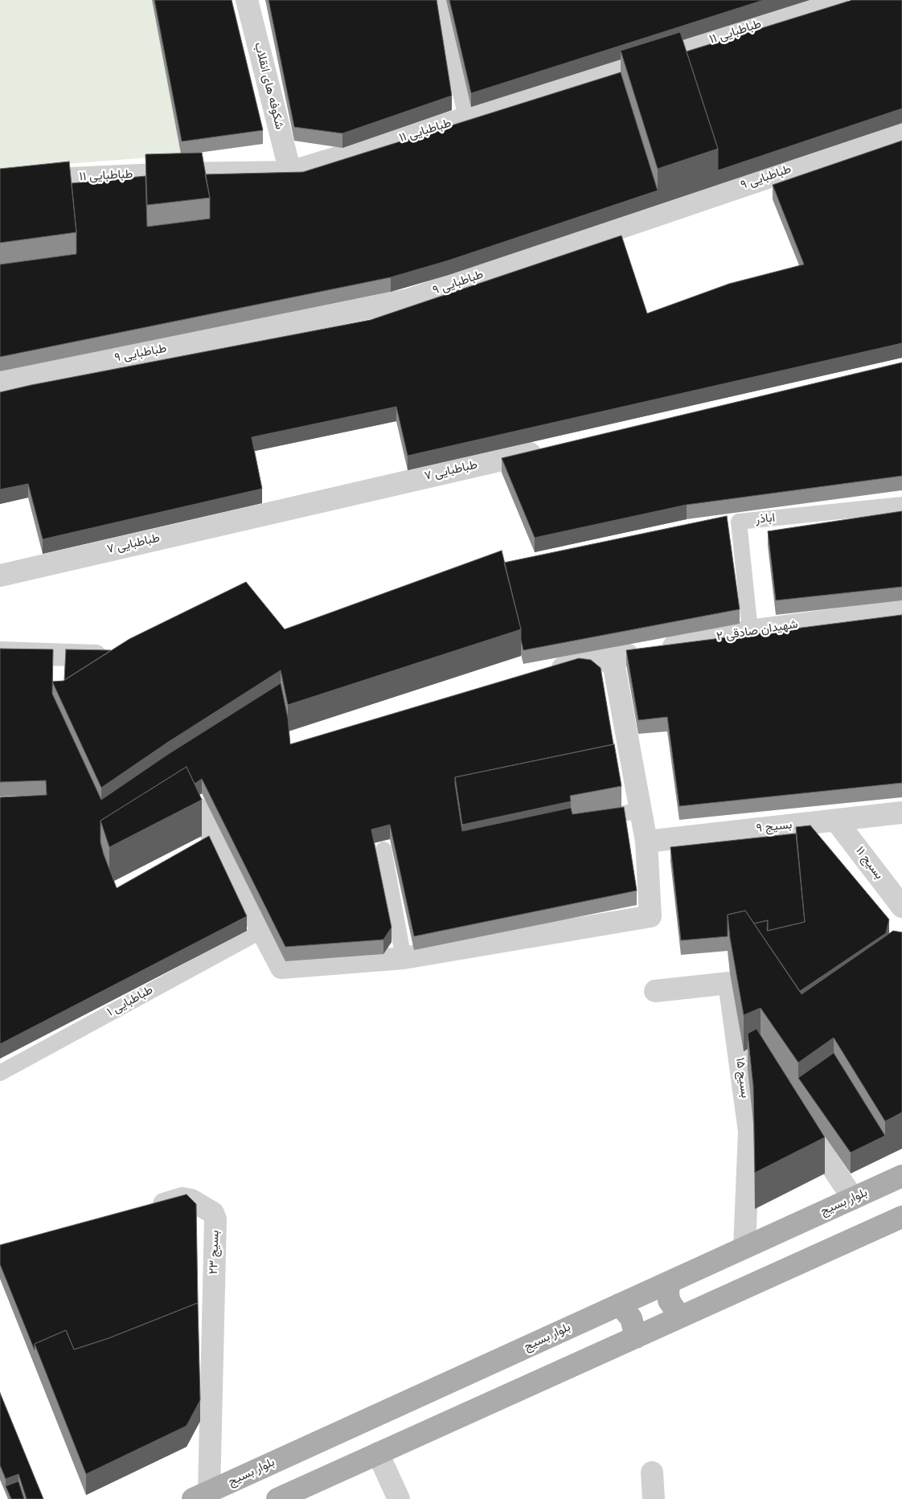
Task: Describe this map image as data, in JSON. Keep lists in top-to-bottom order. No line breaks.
{"streets":{"main road":["بلوار بسیج"],"street":["طباطبایی ۱۱","شکوفه های انقلاب","طباطبایی ۹","طباطبایی ۷","شهیدان صادقی ۲","بسیج ۹","بسیج ۱۱","بسیج ۱۵","بسیج ۲۳"],"lane":["اباذر","طباطبایی ۱"]},"crossings":[["طباطبایی ۱۱","شکوفه های انقلاب"],["اباذر","شهیدان صادقی ۲"],["بسیج ۹","بسیج ۱۱"],["بسیج ۱۵","بلوار بسیج"],["بلوار بسیج","بسیج ۲۳"]]}
